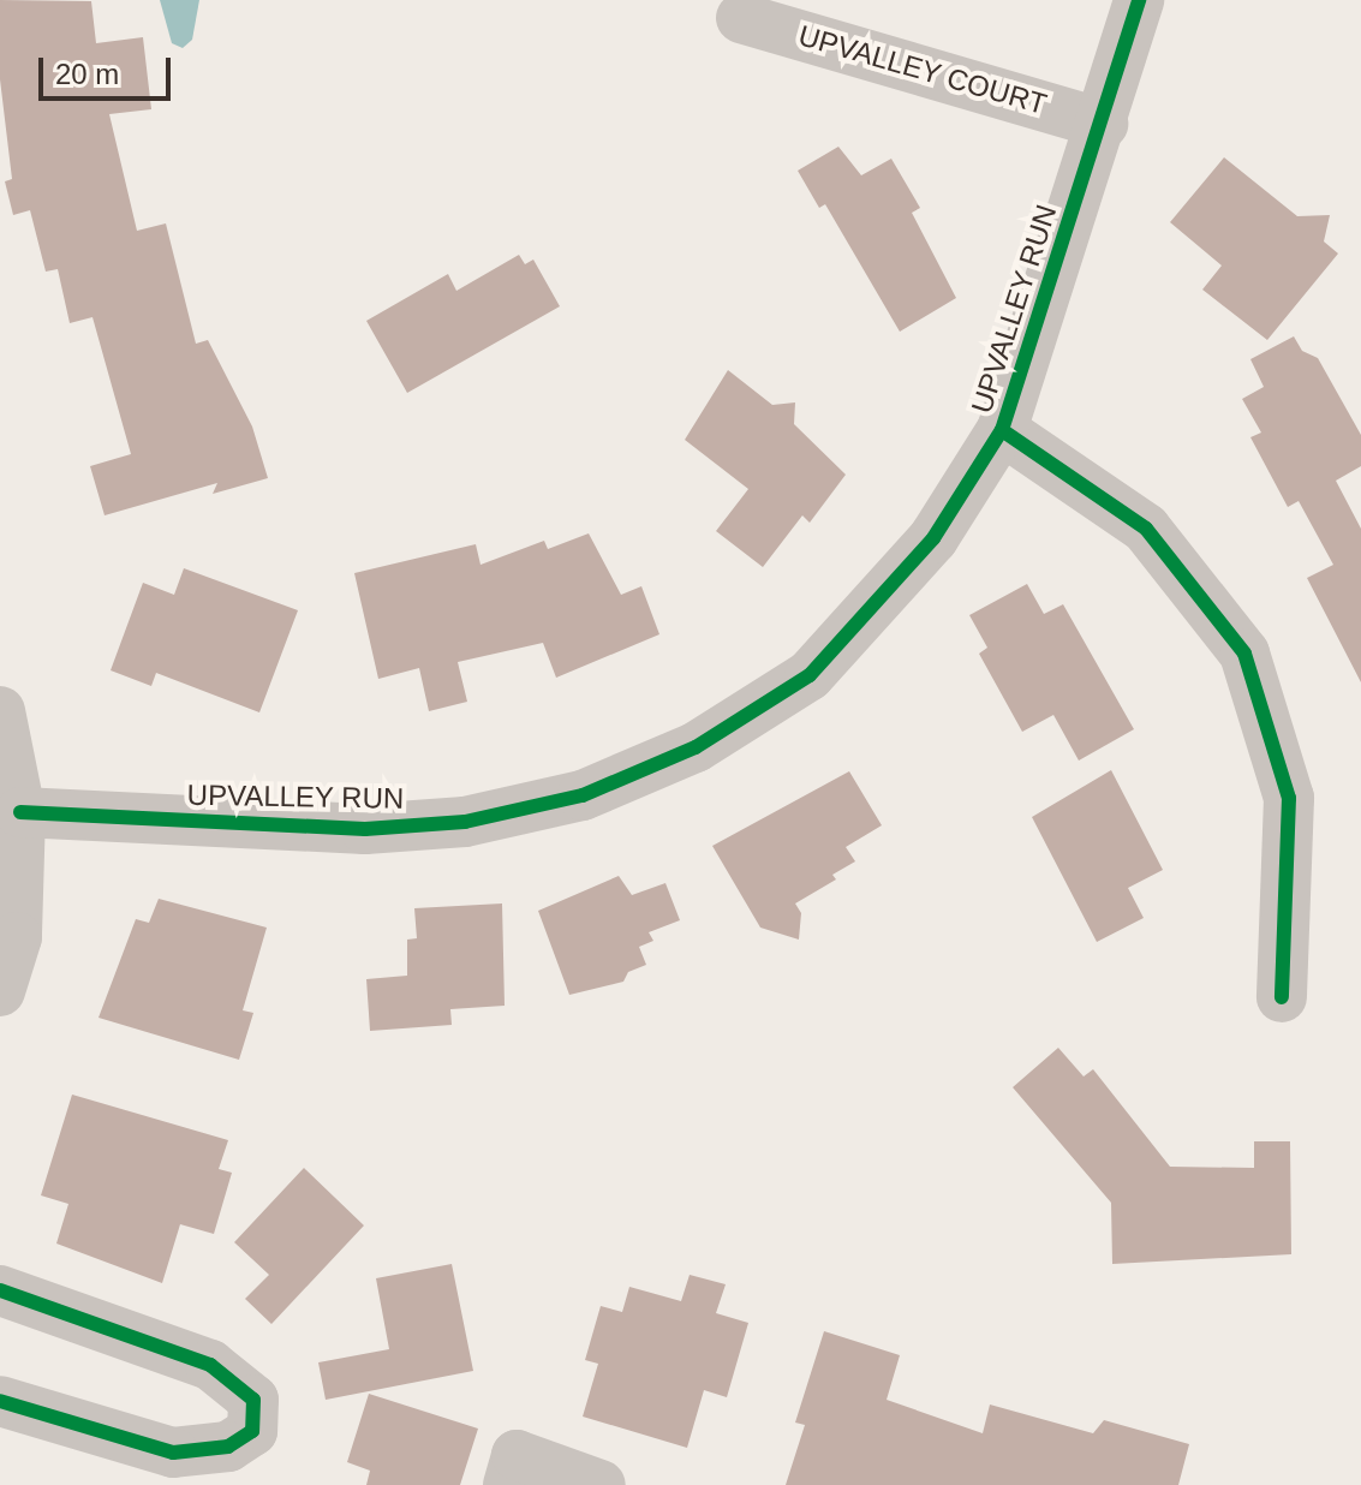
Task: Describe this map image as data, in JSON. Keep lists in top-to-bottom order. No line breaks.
{"streets":{"street":["UPVALLEY COURT","UPVALLEY RUN"]},"crossings":[["UPVALLEY COURT","UPVALLEY RUN"]],"scale_bar":"20 m"}
